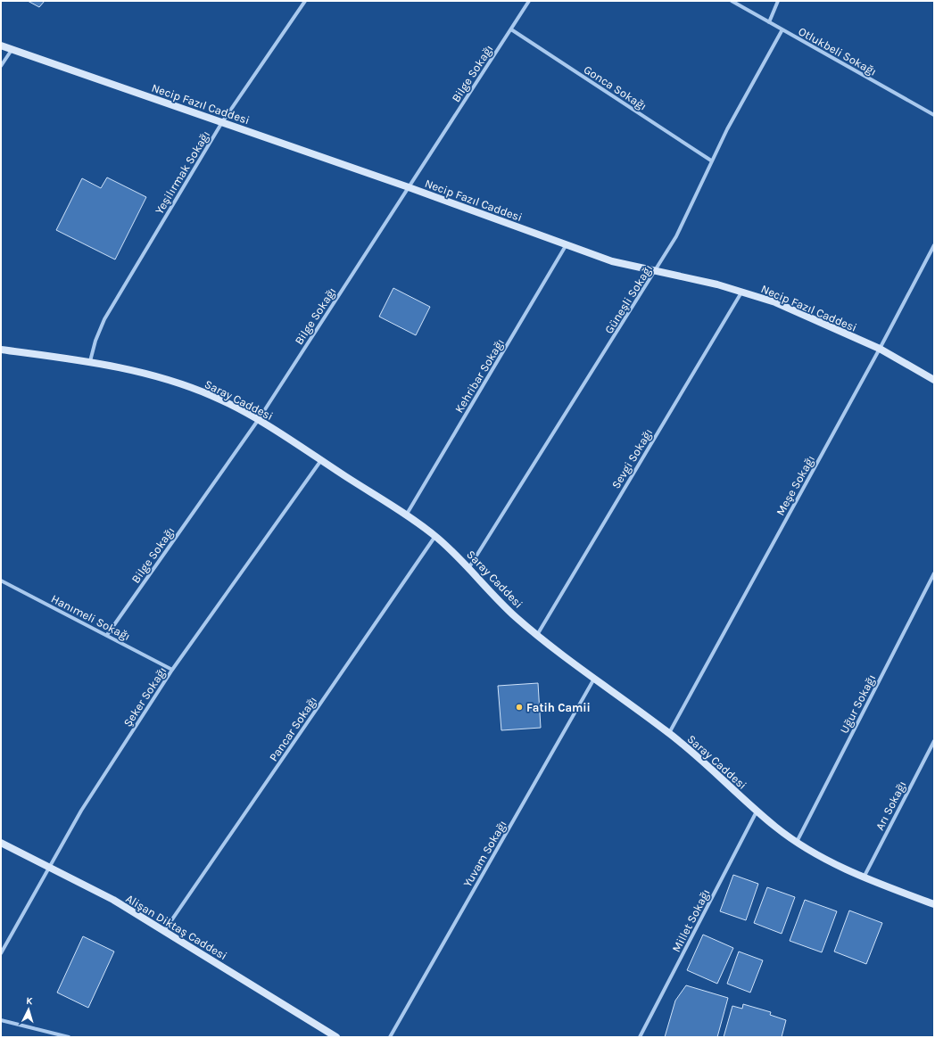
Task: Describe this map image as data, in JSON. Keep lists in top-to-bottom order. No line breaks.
{"streets":{"street":["Otlukbeli Sokağı","Bilge Sokağı","Gonca Sokağı","Necip Fazıl Caddesi","Yeşilırmak Sokağı","Güneşli Sokağı","Kehribar Sokağı","Saray Caddesi","Sevgi Sokağı","Meşe Sokağı","Hanımeli Sokağı","Şeker Sokağı","Uğur Sokağı","Pancar Sokağı","Arı Sokağı","Yuvam Sokağı","Millet Sokağı","Alişan Diktaş Caddesi"]},"crossings":[["Otlukbeli Sokağı","Güneşli Sokağı"],["Bilge Sokağı","Gonca Sokağı"],["Bilge Sokağı","Necip Fazıl Caddesi"],["Bilge Sokağı","Saray Caddesi"],["Bilge Sokağı","Hanımeli Sokağı"],["Gonca Sokağı","Güneşli Sokağı"],["Necip Fazıl Caddesi","Yeşilırmak Sokağı"],["Necip Fazıl Caddesi","Güneşli Sokağı"],["Necip Fazıl Caddesi","Kehribar Sokağı"],["Necip Fazıl Caddesi","Sevgi Sokağı"],["Necip Fazıl Caddesi","Meşe Sokağı"],["Yeşilırmak Sokağı","Saray Caddesi"],["Güneşli Sokağı","Saray Caddesi"],["Kehribar Sokağı","Saray Caddesi"],["Saray Caddesi","Sevgi Sokağı"],["Saray Caddesi","Meşe Sokağı"],["Saray Caddesi","Şeker Sokağı"],["Saray Caddesi","Uğur Sokağı"],["Saray Caddesi","Pancar Sokağı"],["Saray Caddesi","Arı Sokağı"],["Saray Caddesi","Yuvam Sokağı"],["Saray Caddesi","Millet Sokağı"],["Hanımeli Sokağı","Şeker Sokağı"],["Şeker Sokağı","Alişan Diktaş Caddesi"],["Pancar Sokağı","Alişan Diktaş Caddesi"]],"places":["Fatih Camii"],"north":"top"}
